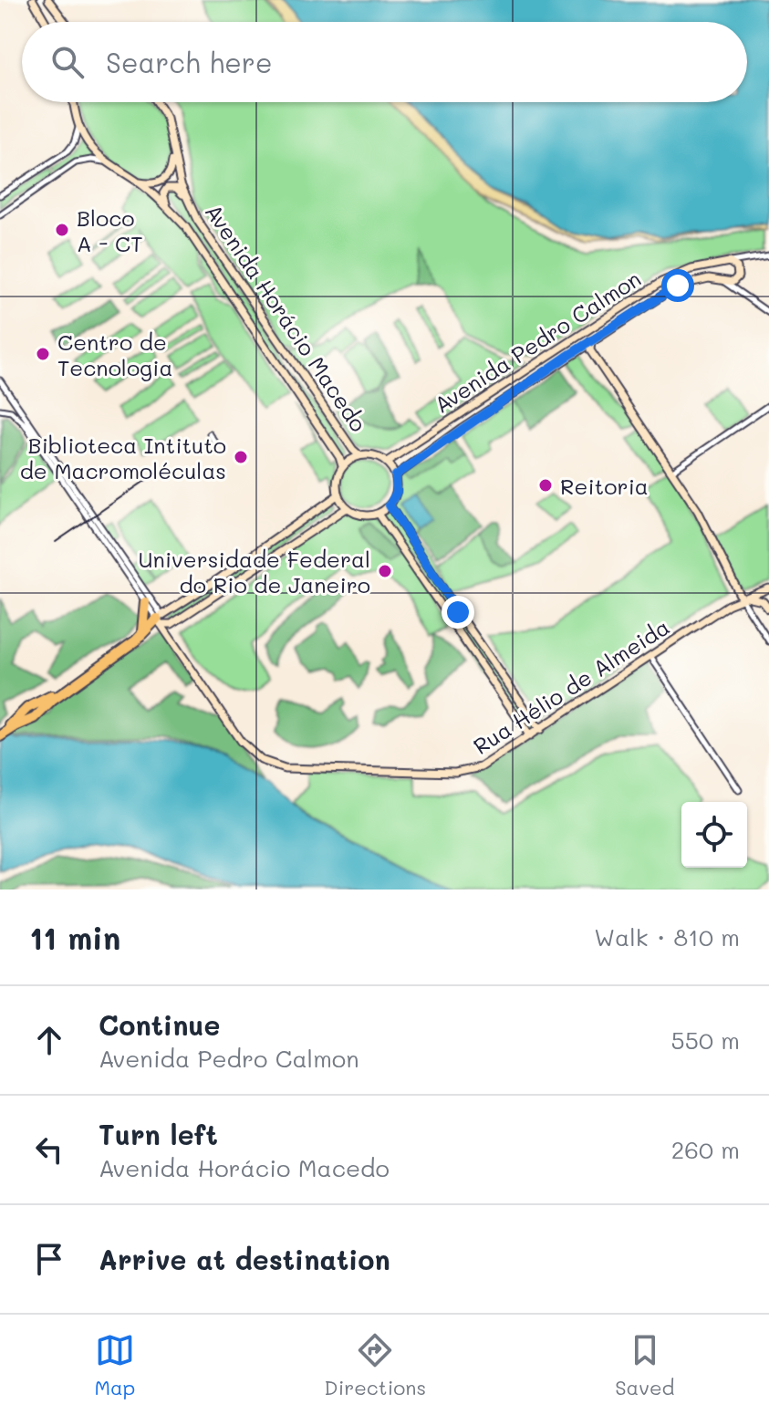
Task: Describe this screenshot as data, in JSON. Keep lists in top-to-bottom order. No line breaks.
{"streets":{"street":["Avenida Horácio Macedo","Avenida Pedro Calmon","Rua Hélio de Almeida"]},"crossings":[["Avenida Horácio Macedo","Avenida Pedro Calmon"]],"places":["Bloco A - CT","Centro de Tecnologia","Biblioteca Intituto de Macromoléculas","Reitoria","Universidade Federal do Rio de Janeiro"],"page":{"search":"Search here","heading":["11 min","Walk · 810 m"],"list":[["Continue","Avenida Pedro Calmon","550 m"],["Turn left","Avenida Horácio Macedo","260 m"],"Arrive at destination"],"nav":["Map","Directions","Saved"]}}
